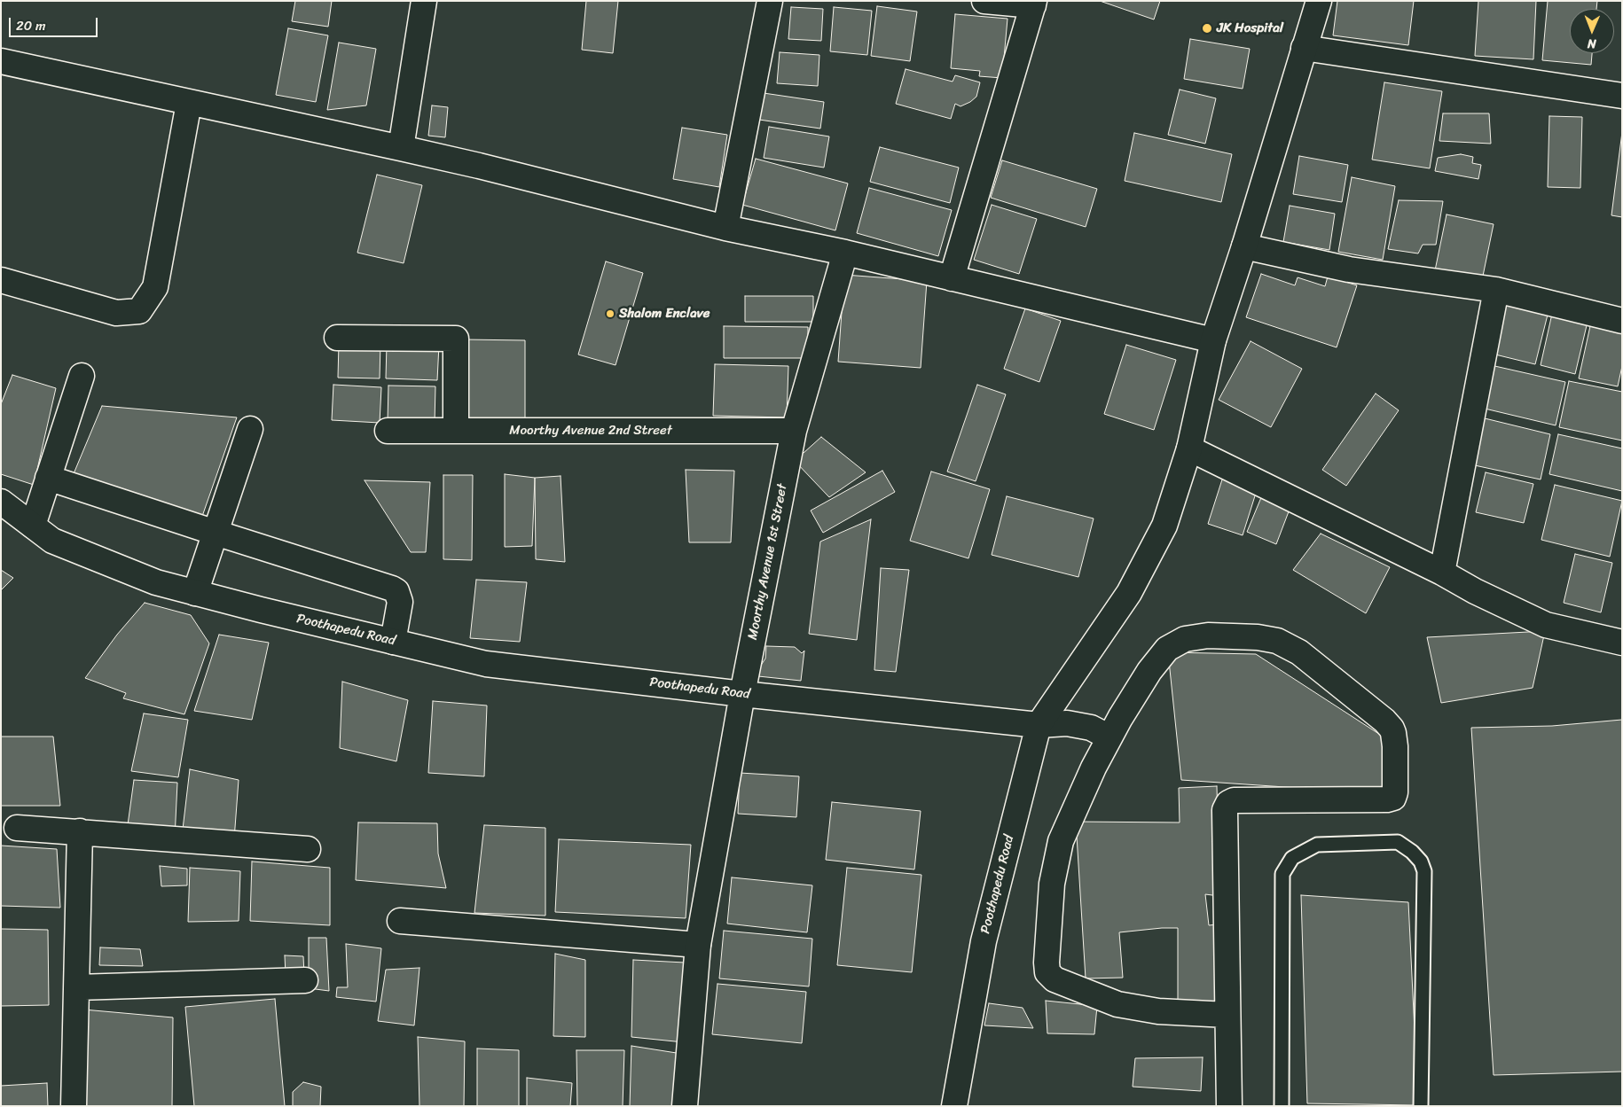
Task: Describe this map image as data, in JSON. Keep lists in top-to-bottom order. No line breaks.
{"streets":{"street":["Moorthy Avenue 2nd Street","Moorthy Avenue 1st Street","Poothapedu Road"]},"crossings":[["Moorthy Avenue 2nd Street","Moorthy Avenue 1st Street"],["Moorthy Avenue 1st Street","Poothapedu Road"]],"places":["JK Hospital","Shalom Enclave"],"scale_bar":"20 m","north":"bottom"}
